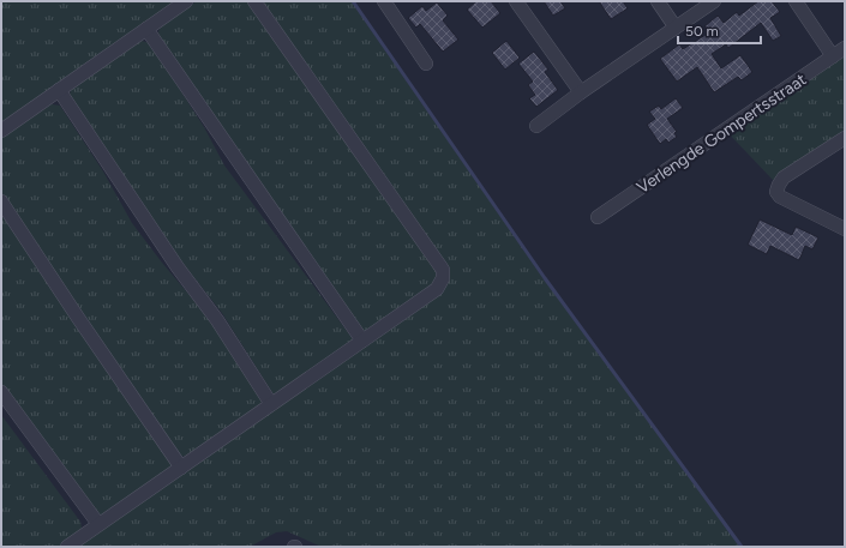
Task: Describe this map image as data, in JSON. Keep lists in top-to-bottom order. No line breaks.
{"streets":{"street":["Verlengde Gompertsstraat"]},"scale_bar":"50 m"}
